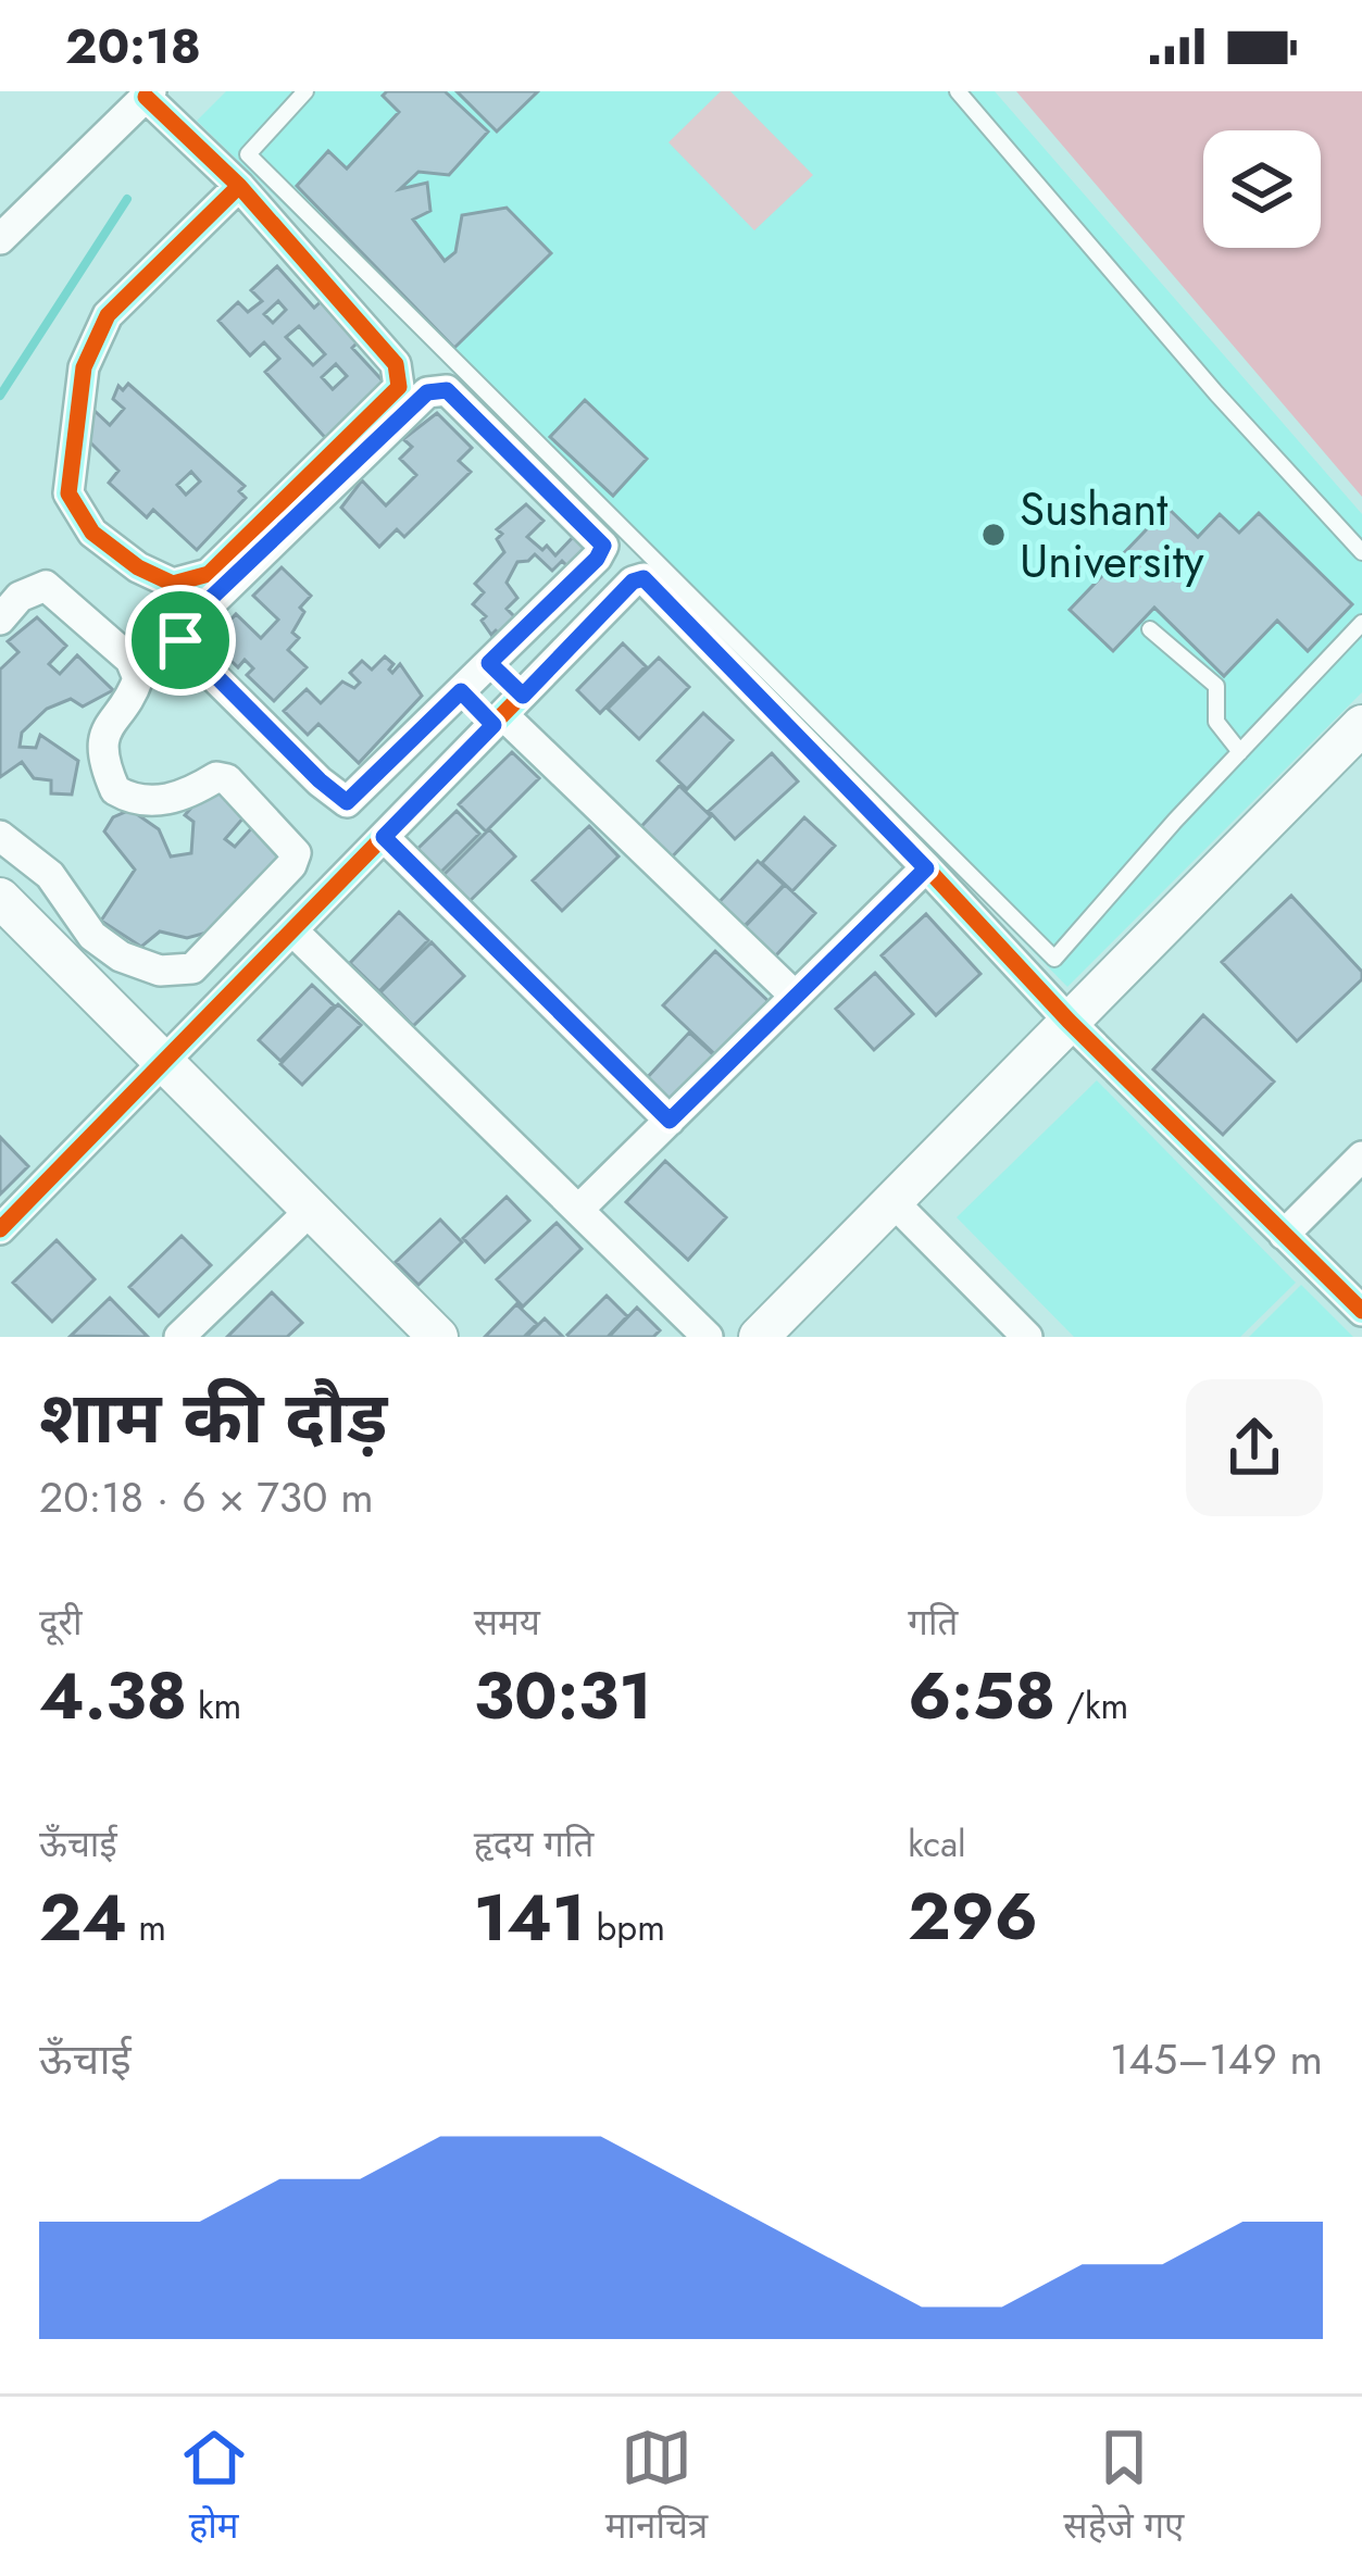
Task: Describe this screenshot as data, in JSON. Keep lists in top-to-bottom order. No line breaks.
{"places":["Sushant University"],"page":{"status":"20:18","heading":["शाम की दौड़","20:18 · 6 × 730 m"],"stats":[["दूरी","4.38 km"],["समय","30:31"],["गति","6:58 /km"],["ऊँचाई","24 m"],["हृदय गति","141 bpm"],["kcal","296"]],"chart":["ऊँचाई","145–149 m"],"tabs":["होम","मानचित्र","सहेजे गए"]}}
